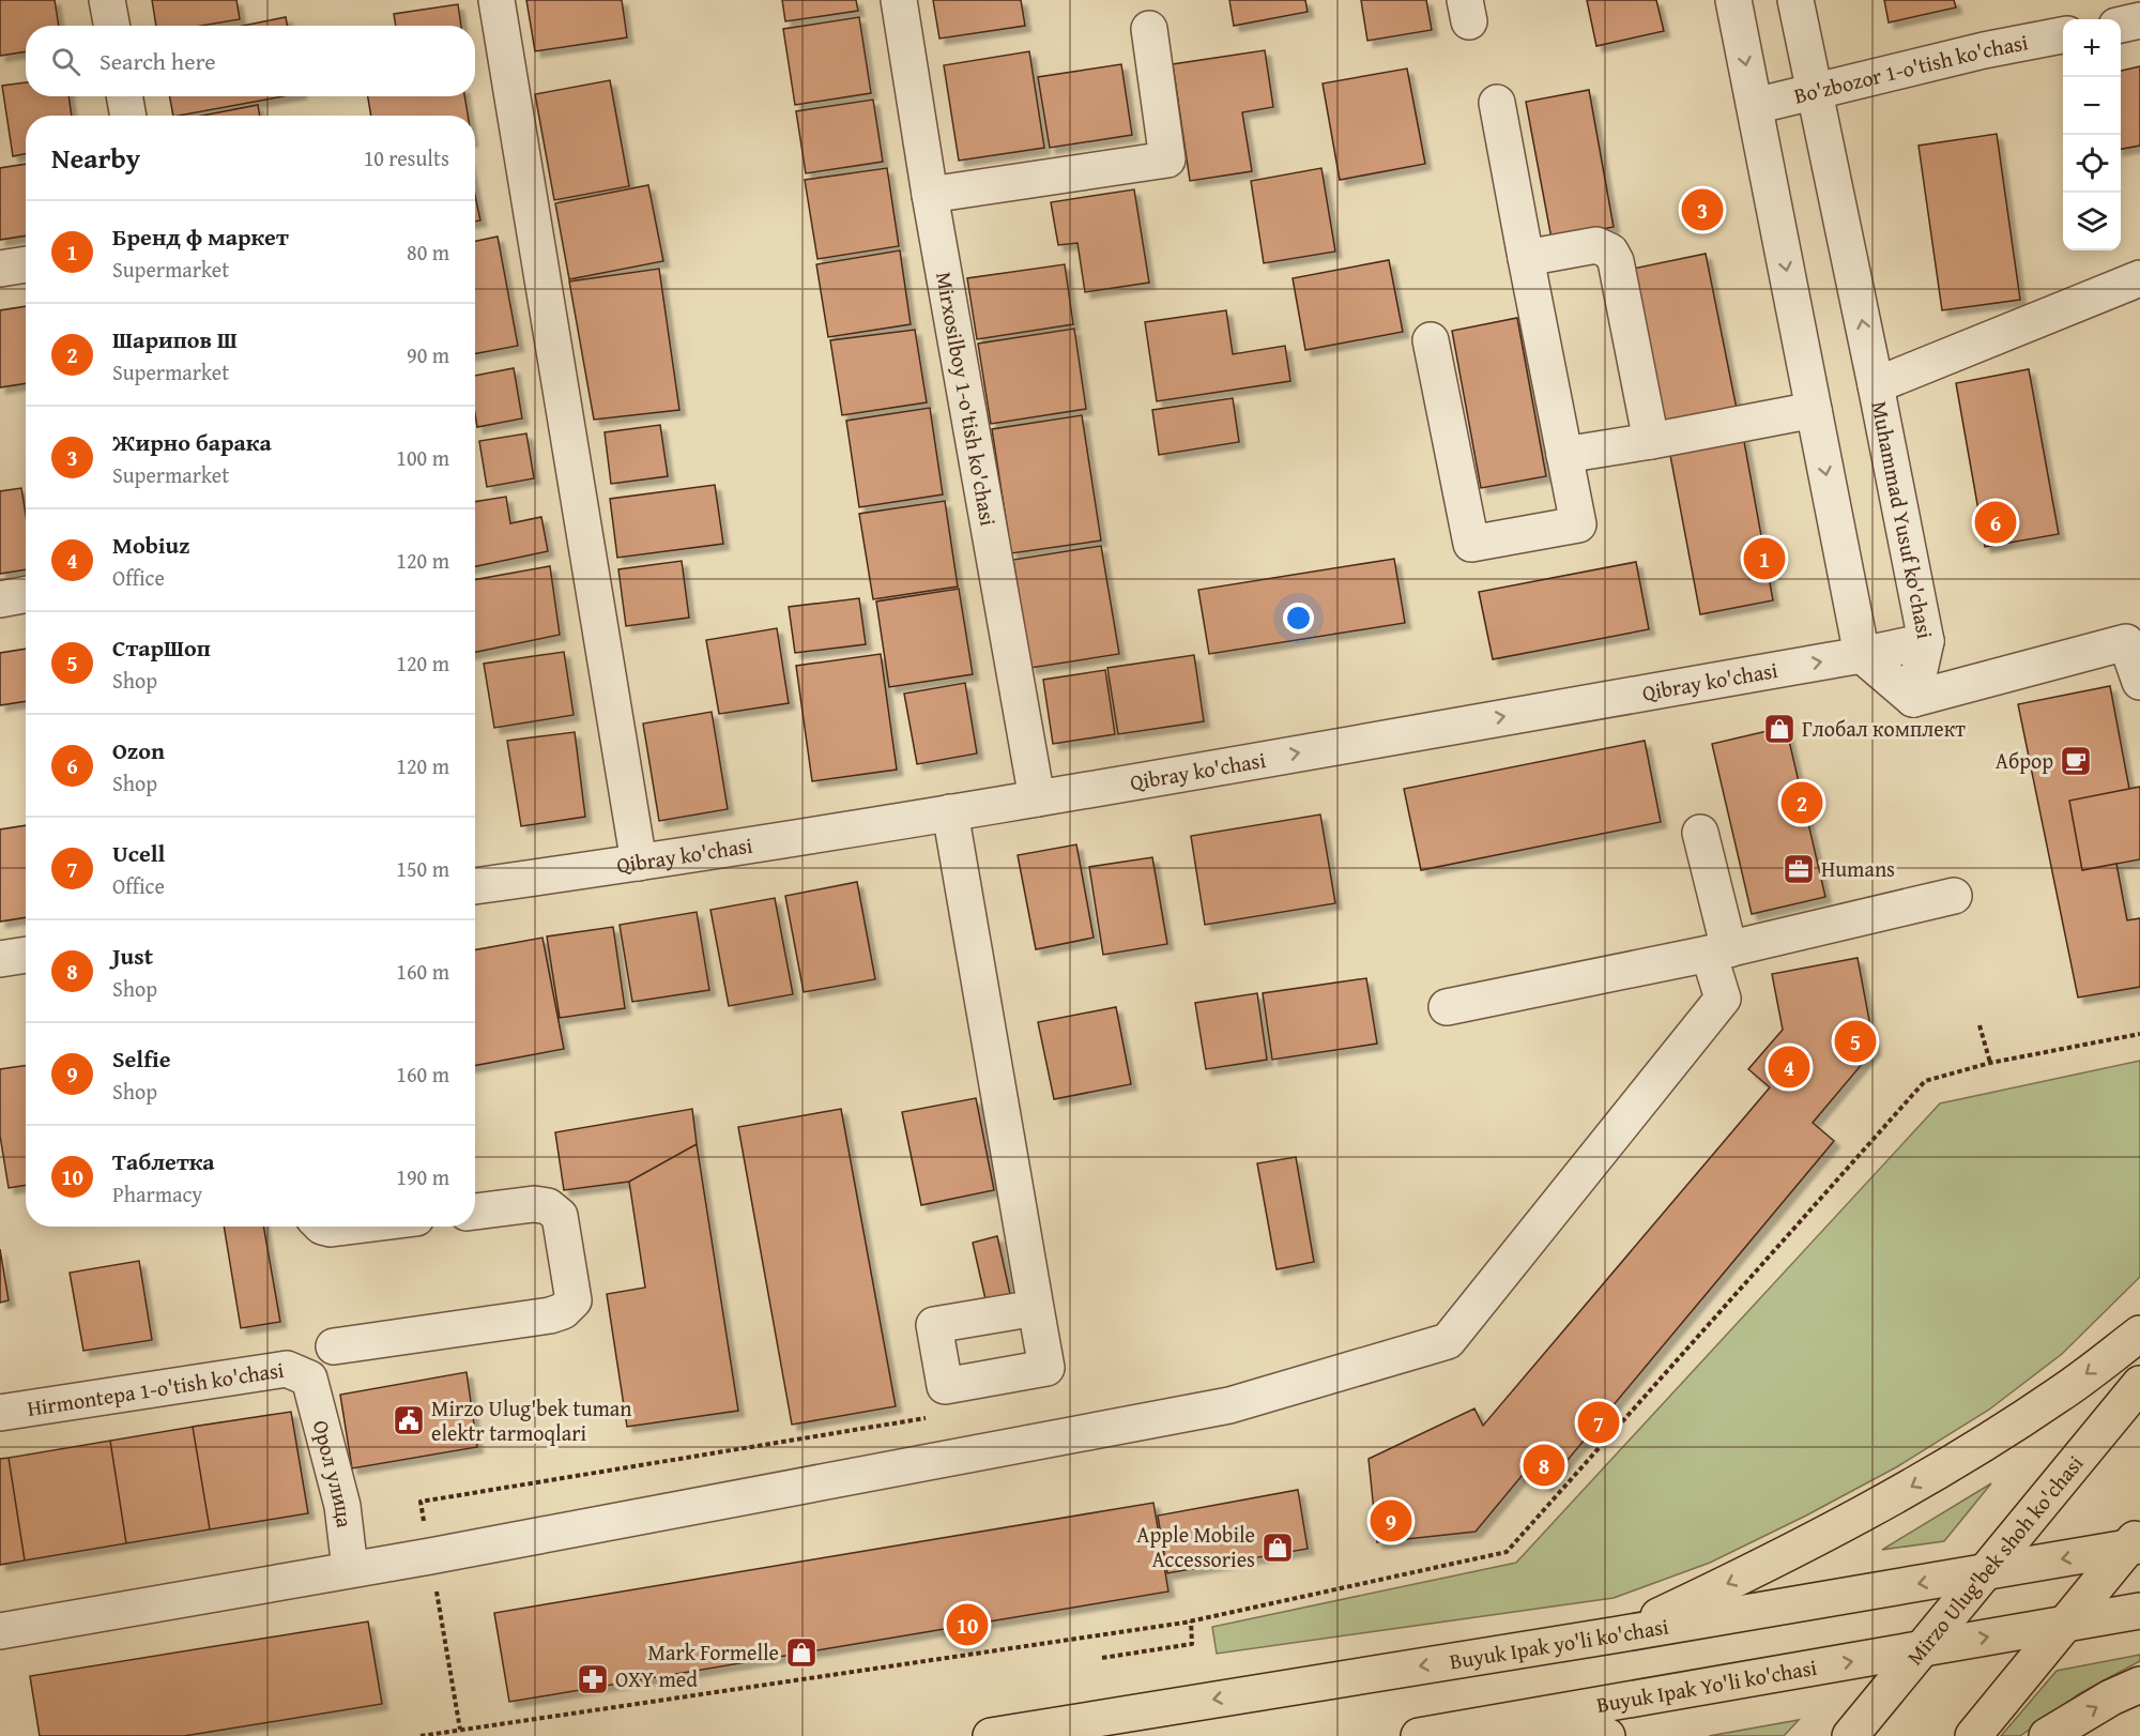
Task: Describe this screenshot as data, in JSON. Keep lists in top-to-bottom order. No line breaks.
{"streets":{"main road":["Mirzo Ulug'bek shoh ko'chasi","Buyuk Ipak yo'li ko'chasi","Buyuk Ipak Yo'li ko'chasi"],"street":["Bo'zbozor 1-o'tish ko'chasi","Mirxosilboy 1-o'tish ko'chasi","Muhammad Yusuf ko'chasi","Qibray ko'chasi","Hirmontepa 1-o'tish ko'chasi","Орол улица"]},"crossings":[["Bo'zbozor 1-o'tish ko'chasi","Muhammad Yusuf ko'chasi"],["Mirxosilboy 1-o'tish ko'chasi","Qibray ko'chasi"],["Muhammad Yusuf ko'chasi","Qibray ko'chasi"],["Hirmontepa 1-o'tish ko'chasi","Орол улица"],["Mirzo Ulug'bek shoh ko'chasi","Buyuk Ipak yo'li ko'chasi"],["Mirzo Ulug'bek shoh ko'chasi","Buyuk Ipak Yo'li ko'chasi"]],"places":{"shop":["Глобал комплект","Apple Mobile Accessories","Mark Formelle"],"cafe":["Аброр"],"office":["Humans"],"public building":["Mirzo Ulug'bek tuman elektr tarmoqlari"],"pharmacy":["OXY med"]},"page":{"map_buttons":["+","−"],"search":"Search here","heading":["Nearby","10 results"],"pins":["3","6","1","2","5","4","7","8","9","10"],"list":[{"mark":"1","name":"Бренд ф маркет","note":"Supermarket","value":"80 m"},{"mark":"2","name":"Шарипов Ш","note":"Supermarket","value":"90 m"},{"mark":"3","name":"Жирно барака","note":"Supermarket","value":"100 m"},{"mark":"4","name":"Mobiuz","note":"Office","value":"120 m"},{"mark":"5","name":"СтарШоп","note":"Shop","value":"120 m"},{"mark":"6","name":"Ozon","note":"Shop","value":"120 m"},{"mark":"7","name":"Ucell","note":"Office","value":"150 m"},{"mark":"8","name":"Just","note":"Shop","value":"160 m"},{"mark":"9","name":"Selfie","note":"Shop","value":"160 m"},{"mark":"10","name":"Таблетка","note":"Pharmacy","value":"190 m"}]}}
